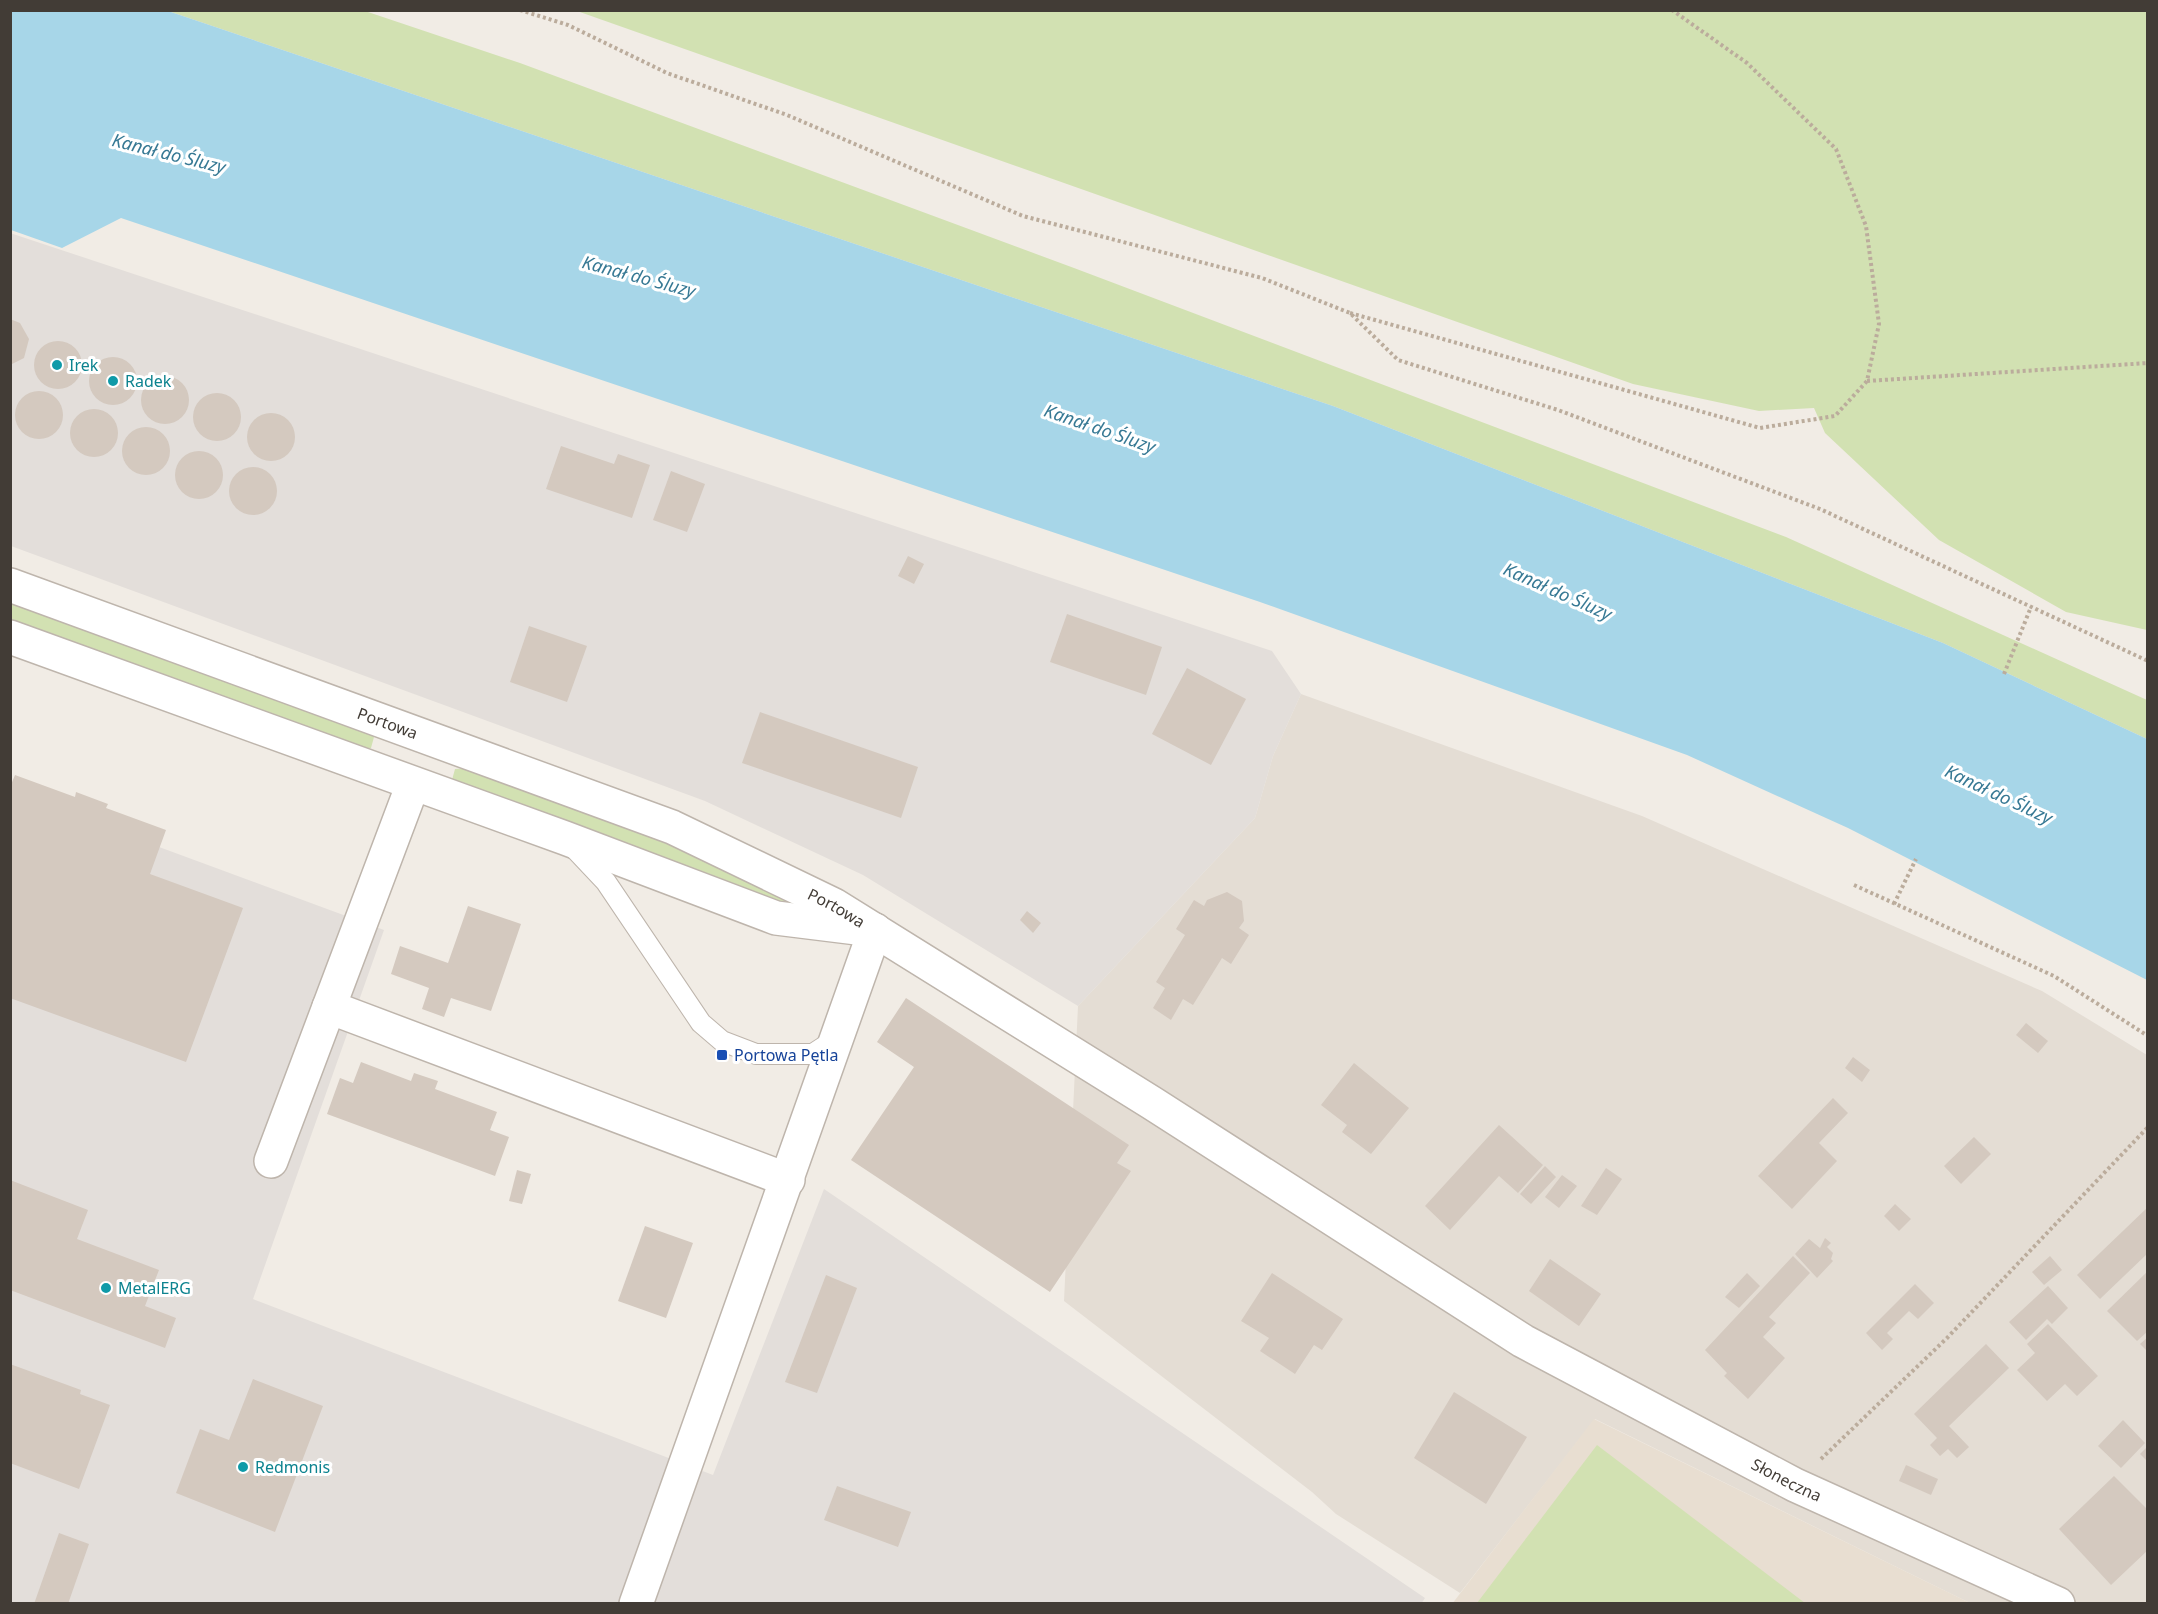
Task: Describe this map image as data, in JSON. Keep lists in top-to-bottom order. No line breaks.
{"streets":{"street":["Portowa","Słoneczna"]},"crossings":[["Portowa","Słoneczna"]],"water":["Kanał do Śluzy"],"places":{"other":["Irek","Radek","MetalERG","Redmonis"],"transit":["Portowa Pętla"]}}
